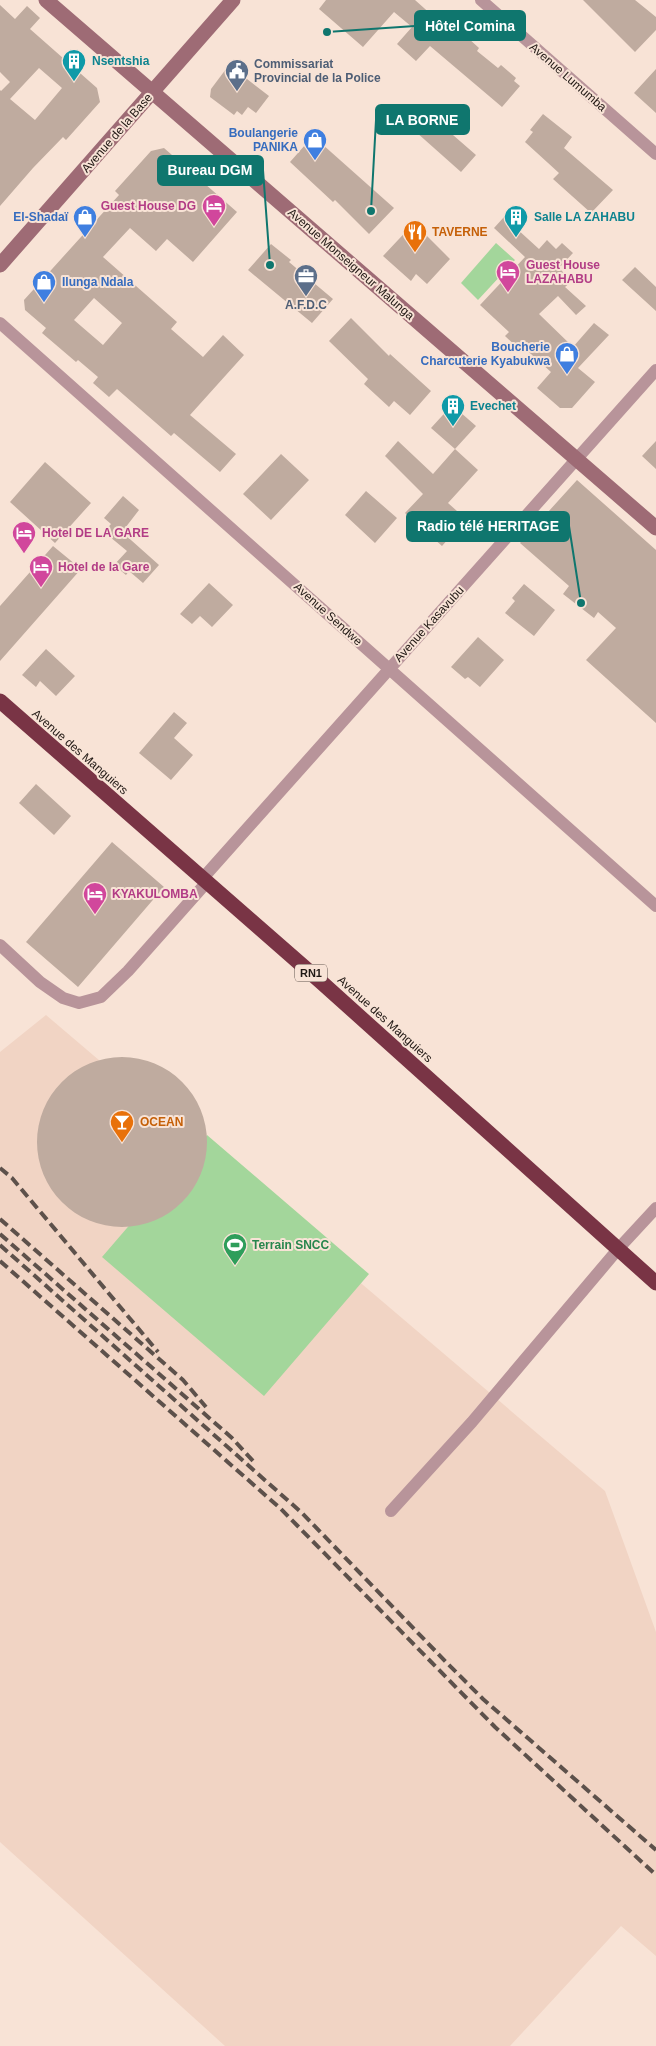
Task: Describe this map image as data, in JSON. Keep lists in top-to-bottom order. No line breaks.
{"streets":{"highway":["Avenue des Manguiers","RN1"],"street":["Avenue Lumumba","Avenue de la Base","Avenue Monseigneur Malunga","Avenue Sendwe","Avenue Kasavubu"]},"crossings":[["Avenue de la Base","Avenue Monseigneur Malunga"],["Avenue Monseigneur Malunga","Avenue Kasavubu"],["Avenue Sendwe","Avenue Kasavubu"],["Avenue Kasavubu","Avenue des Manguiers"]],"places":{"other":["Hôtel Comina","LA BORNE","Bureau DGM","Radio télé HERITAGE"],"building":["Nsentshia","Salle LA ZAHABU","Evechet"],"public building":["Commissariat Provincial de la Police"],"shop":["Boulangerie PANIKA","El-Shadaï","Ilunga Ndala","Boucherie Charcuterie Kyabukwa"],"hotel":["Guest House DG","Guest House LAZAHABU","Hotel DE LA GARE","Hotel de la Gare","KYAKULOMBA"],"restaurant":["TAVERNE"],"office":["A.F.D.C"],"bar":["OCEAN"],"sports":["Terrain SNCC"]}}
